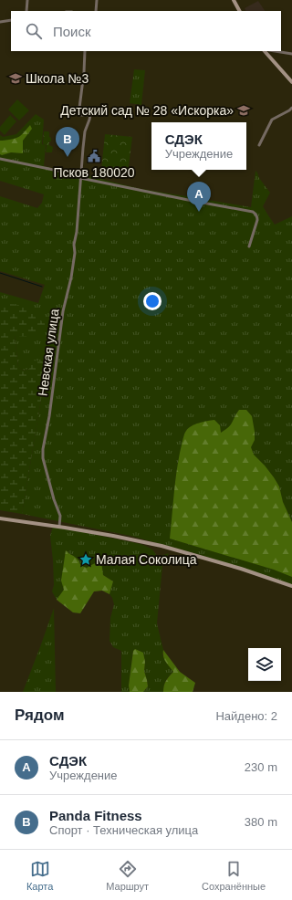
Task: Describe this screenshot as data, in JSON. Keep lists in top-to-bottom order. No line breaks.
{"streets":{"street":["Невская улица"]},"places":{"school or university":["Школа №3","Детский сад № 28 «Искорка»"],"public building":["Псков 180020"],"place":["Малая Соколица"]},"page":{"search":"Поиск","popup":["СДЭК","Учреждение"],"pins":["B","A"],"heading":["Рядом","Найдено: 2"],"list":[{"mark":"A","name":"СДЭК","note":"Учреждение","value":"230 m"},{"mark":"B","name":"Panda Fitness","note":"Спорт · Техническая улица","value":"380 m"}],"nav":["Карта","Маршрут","Сохранённые"]}}
